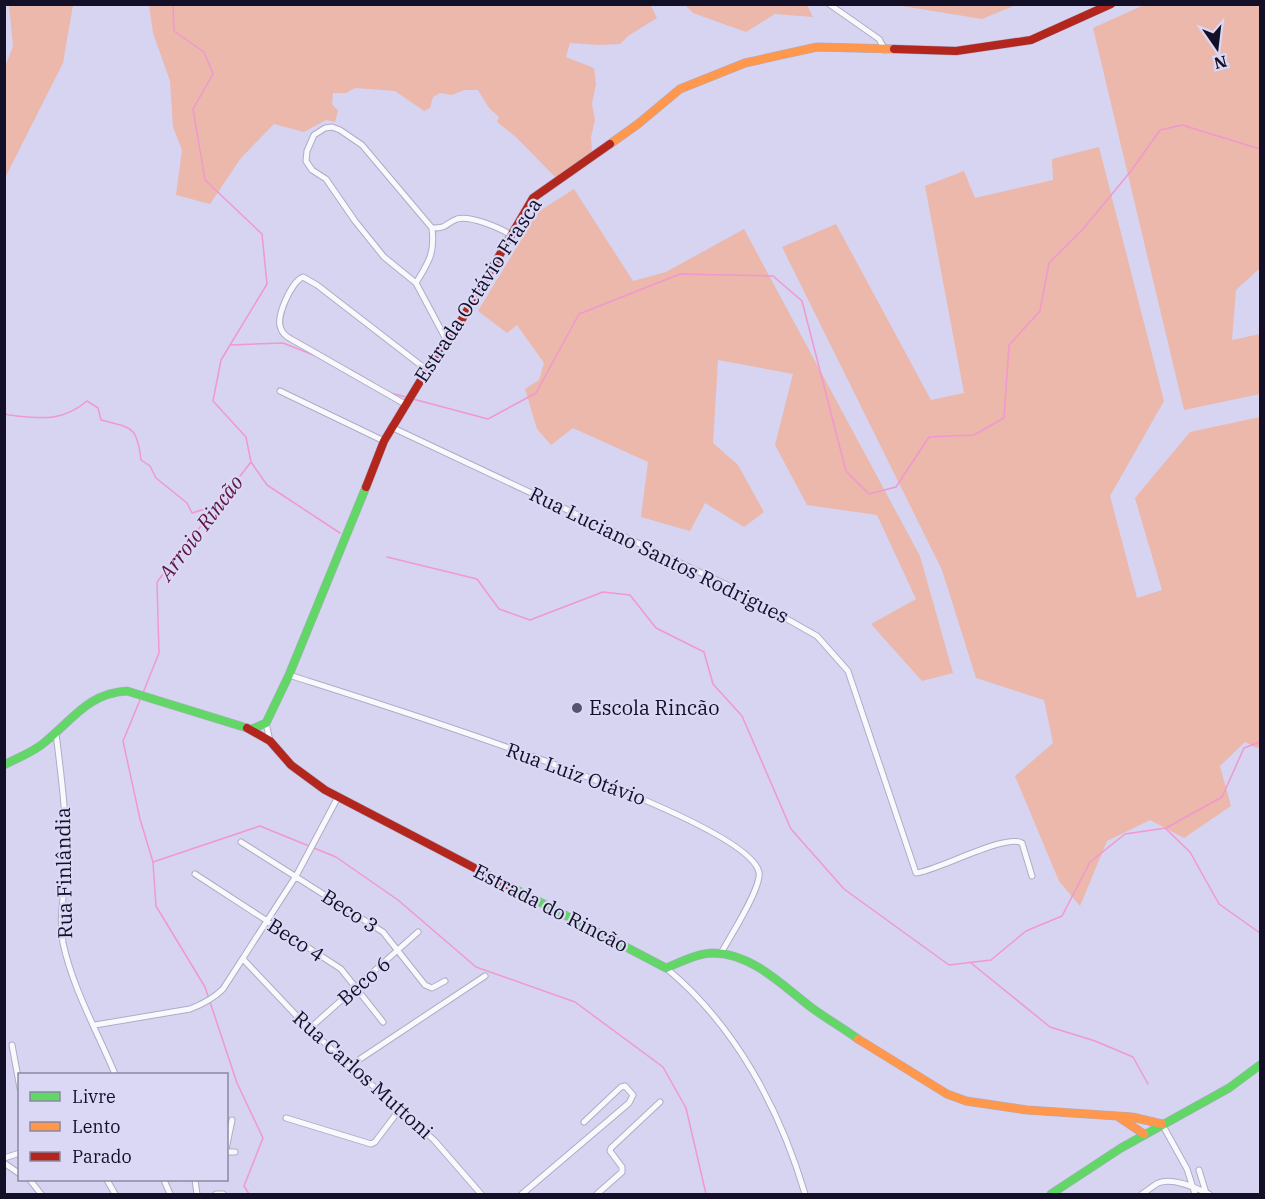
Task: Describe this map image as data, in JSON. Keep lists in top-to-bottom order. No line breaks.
{"streets":{"street":["Estrada Octávio Frasca","Rua Luciano Santos Rodrigues","Rua Luiz Otávio","Rua Finlândia","Estrada do Rincão","Beco 3","Beco 4","Beco 6","Rua Carlos Muttoni"]},"crossings":[["Estrada Octávio Frasca","Rua Luciano Santos Rodrigues"],["Estrada Octávio Frasca","Rua Luiz Otávio"],["Rua Finlândia","Estrada do Rincão"],["Beco 3","Beco 6"],["Beco 4","Beco 6"],["Beco 6","Rua Carlos Muttoni"]],"water":["Arroio Rincão"],"places":["Escola Rincão"],"legend":["Livre","Lento","Parado"],"north":"bottom"}
